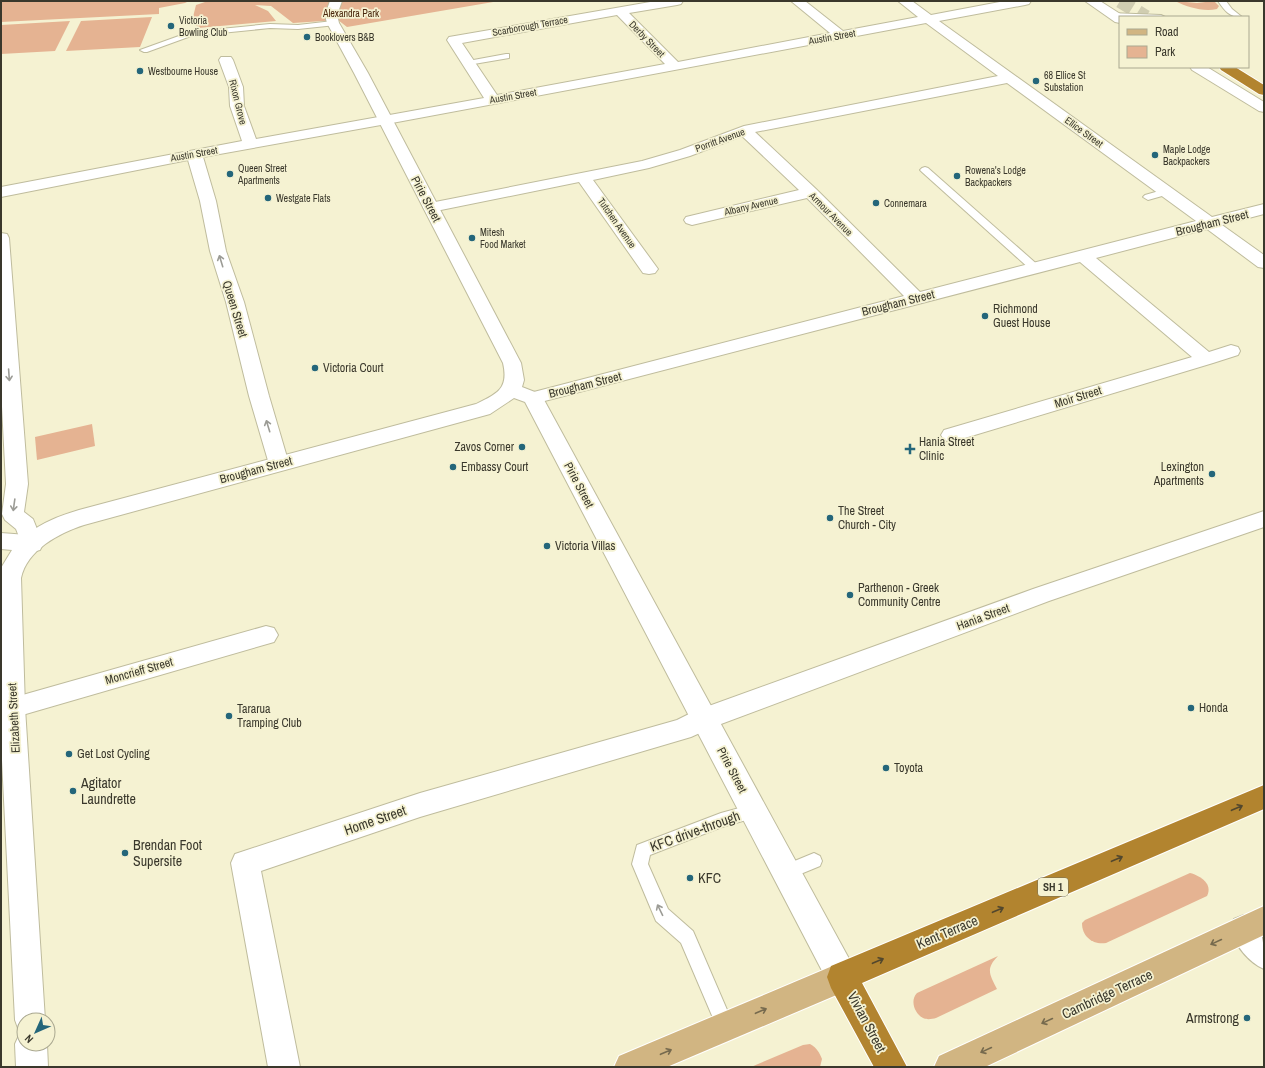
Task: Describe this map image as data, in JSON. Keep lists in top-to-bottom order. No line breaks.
{"streets":{"highway":["SH 1","Kent Terrace","Vivian Street"],"main road":["Cambridge Terrace"],"street":["Scarborough Terrace","Austin Street","Derby Street","Rixon Grove","Ellice Street","Porritt Avenue","Pirie Street","Albany Avenue","Armour Avenue","Tutchen Avenue","Brougham Street","Queen Street","Moir Street","Hania Street","Moncrieff Street","Elizabeth Street","Home Street"],"lane":["KFC drive-through"]},"crossings":[["Scarborough Terrace","Austin Street"],["Scarborough Terrace","Derby Street"],["Austin Street","Derby Street"],["Austin Street","Rixon Grove"],["Austin Street","Ellice Street"],["Austin Street","Pirie Street"],["Austin Street","Queen Street"],["Ellice Street","Porritt Avenue"],["Ellice Street","Brougham Street"],["Porritt Avenue","Pirie Street"],["Porritt Avenue","Armour Avenue"],["Porritt Avenue","Tutchen Avenue"],["Pirie Street","Brougham Street"],["Pirie Street","Hania Street"],["Pirie Street","Home Street"],["Pirie Street","KFC drive-through"],["Pirie Street","Kent Terrace"],["Pirie Street","Vivian Street"],["Albany Avenue","Armour Avenue"],["Armour Avenue","Brougham Street"],["Brougham Street","Queen Street"],["Brougham Street","Elizabeth Street"],["Hania Street","Home Street"],["Moncrieff Street","Elizabeth Street"],["KFC drive-through","Kent Terrace"],["Kent Terrace","Vivian Street"]],"one_way":["Queen Street","Kent Terrace","Cambridge Terrace"],"parks":["Alexandra Park"],"places":{"other":["Victoria Bowling Club","Booklovers B&B","Westbourne House","68 Ellice St Substation","Maple Lodge Backpackers","Queen Street Apartments","Rowena's Lodge Backpackers","Westgate Flats","Connemara","Mitesh Food Market","Richmond Guest House","Victoria Court","Zavos Corner","Embassy Court","Lexington Apartments","The Street Church - City","Victoria Villas","Parthenon - Greek Community Centre","Honda","Tararua Tramping Club","Get Lost Cycling","Toyota","Agitator Laundrette","Brendan Foot Supersite","KFC","Armstrong"],"health":["Hania Street Clinic"]},"legend":["Road","Park"],"north":"bottom left"}
